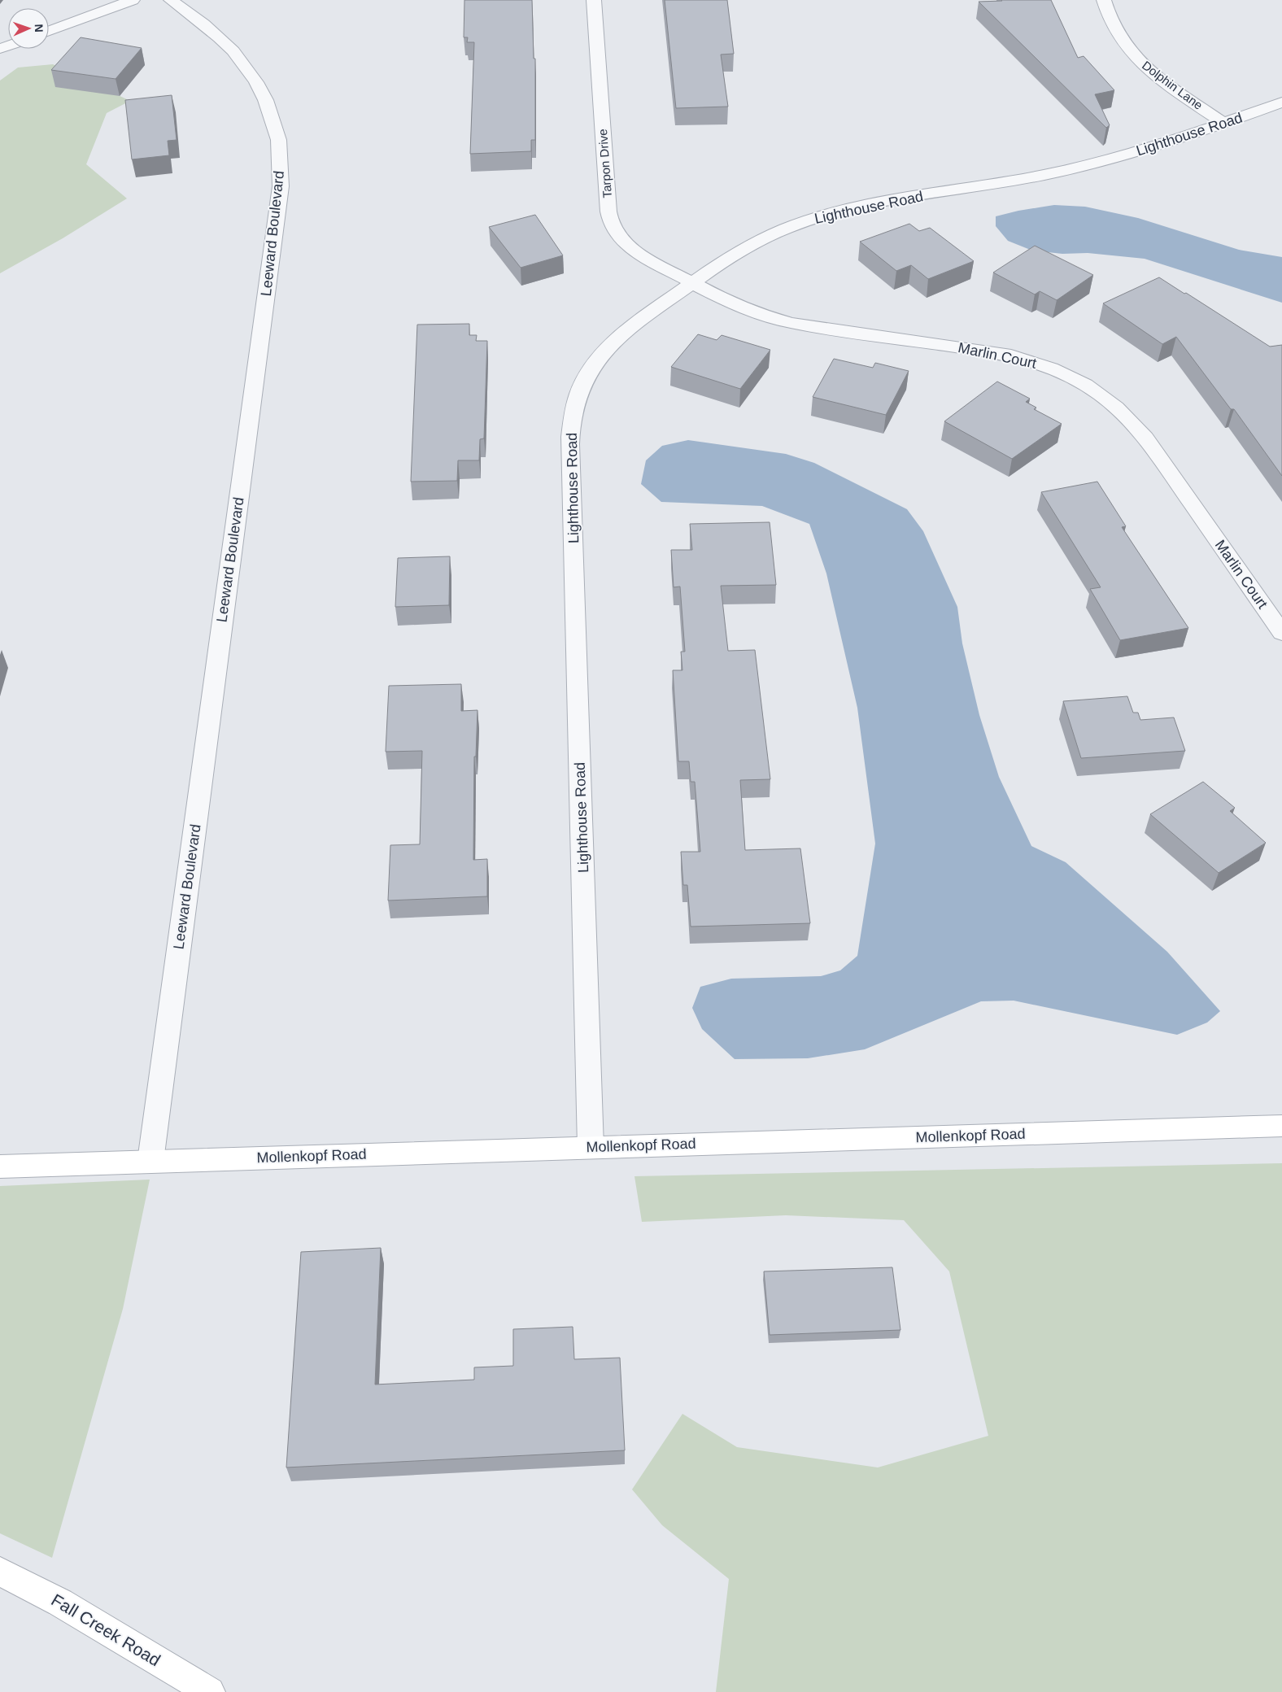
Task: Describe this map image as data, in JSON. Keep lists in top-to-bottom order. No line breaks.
{"streets":{"street":["Dolphin Lane","Lighthouse Road","Tarpon Drive","Leeward Boulevard","Marlin Court","Mollenkopf Road","Fall Creek Road"]},"crossings":[["Dolphin Lane","Lighthouse Road"],["Lighthouse Road","Tarpon Drive"],["Lighthouse Road","Marlin Court"],["Lighthouse Road","Mollenkopf Road"],["Tarpon Drive","Marlin Court"],["Leeward Boulevard","Mollenkopf Road"]],"north":"right"}
